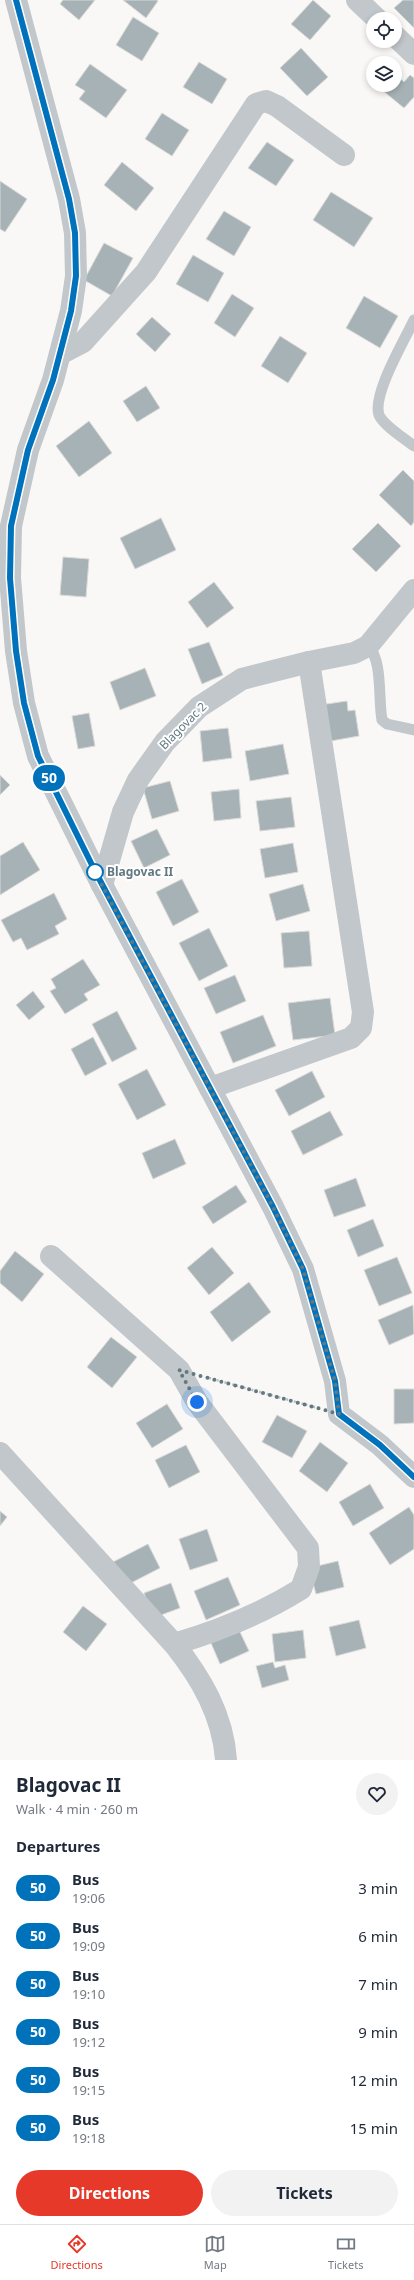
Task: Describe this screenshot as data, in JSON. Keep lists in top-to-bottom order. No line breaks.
{"streets":{"street":["Blagovac 2"]},"places":["Blagovac II"],"lines":["bus line 50"],"page":{"on_map":"50","heading":[["Blagovac II","Walk · 4 min · 260 m"],"Departures"],"list":[{"mark":"50","name":"Bus","note":"19:06","value":"3 min"},{"mark":"50","name":"Bus","note":"19:09","value":"6 min"},{"mark":"50","name":"Bus","note":"19:10","value":"7 min"},{"mark":"50","name":"Bus","note":"19:12","value":"9 min"},{"mark":"50","name":"Bus","note":"19:15","value":"12 min"},{"mark":"50","name":"Bus","note":"19:18","value":"15 min"}],"buttons":["Directions","Tickets"],"tabs":["Directions","Map","Tickets"]}}
